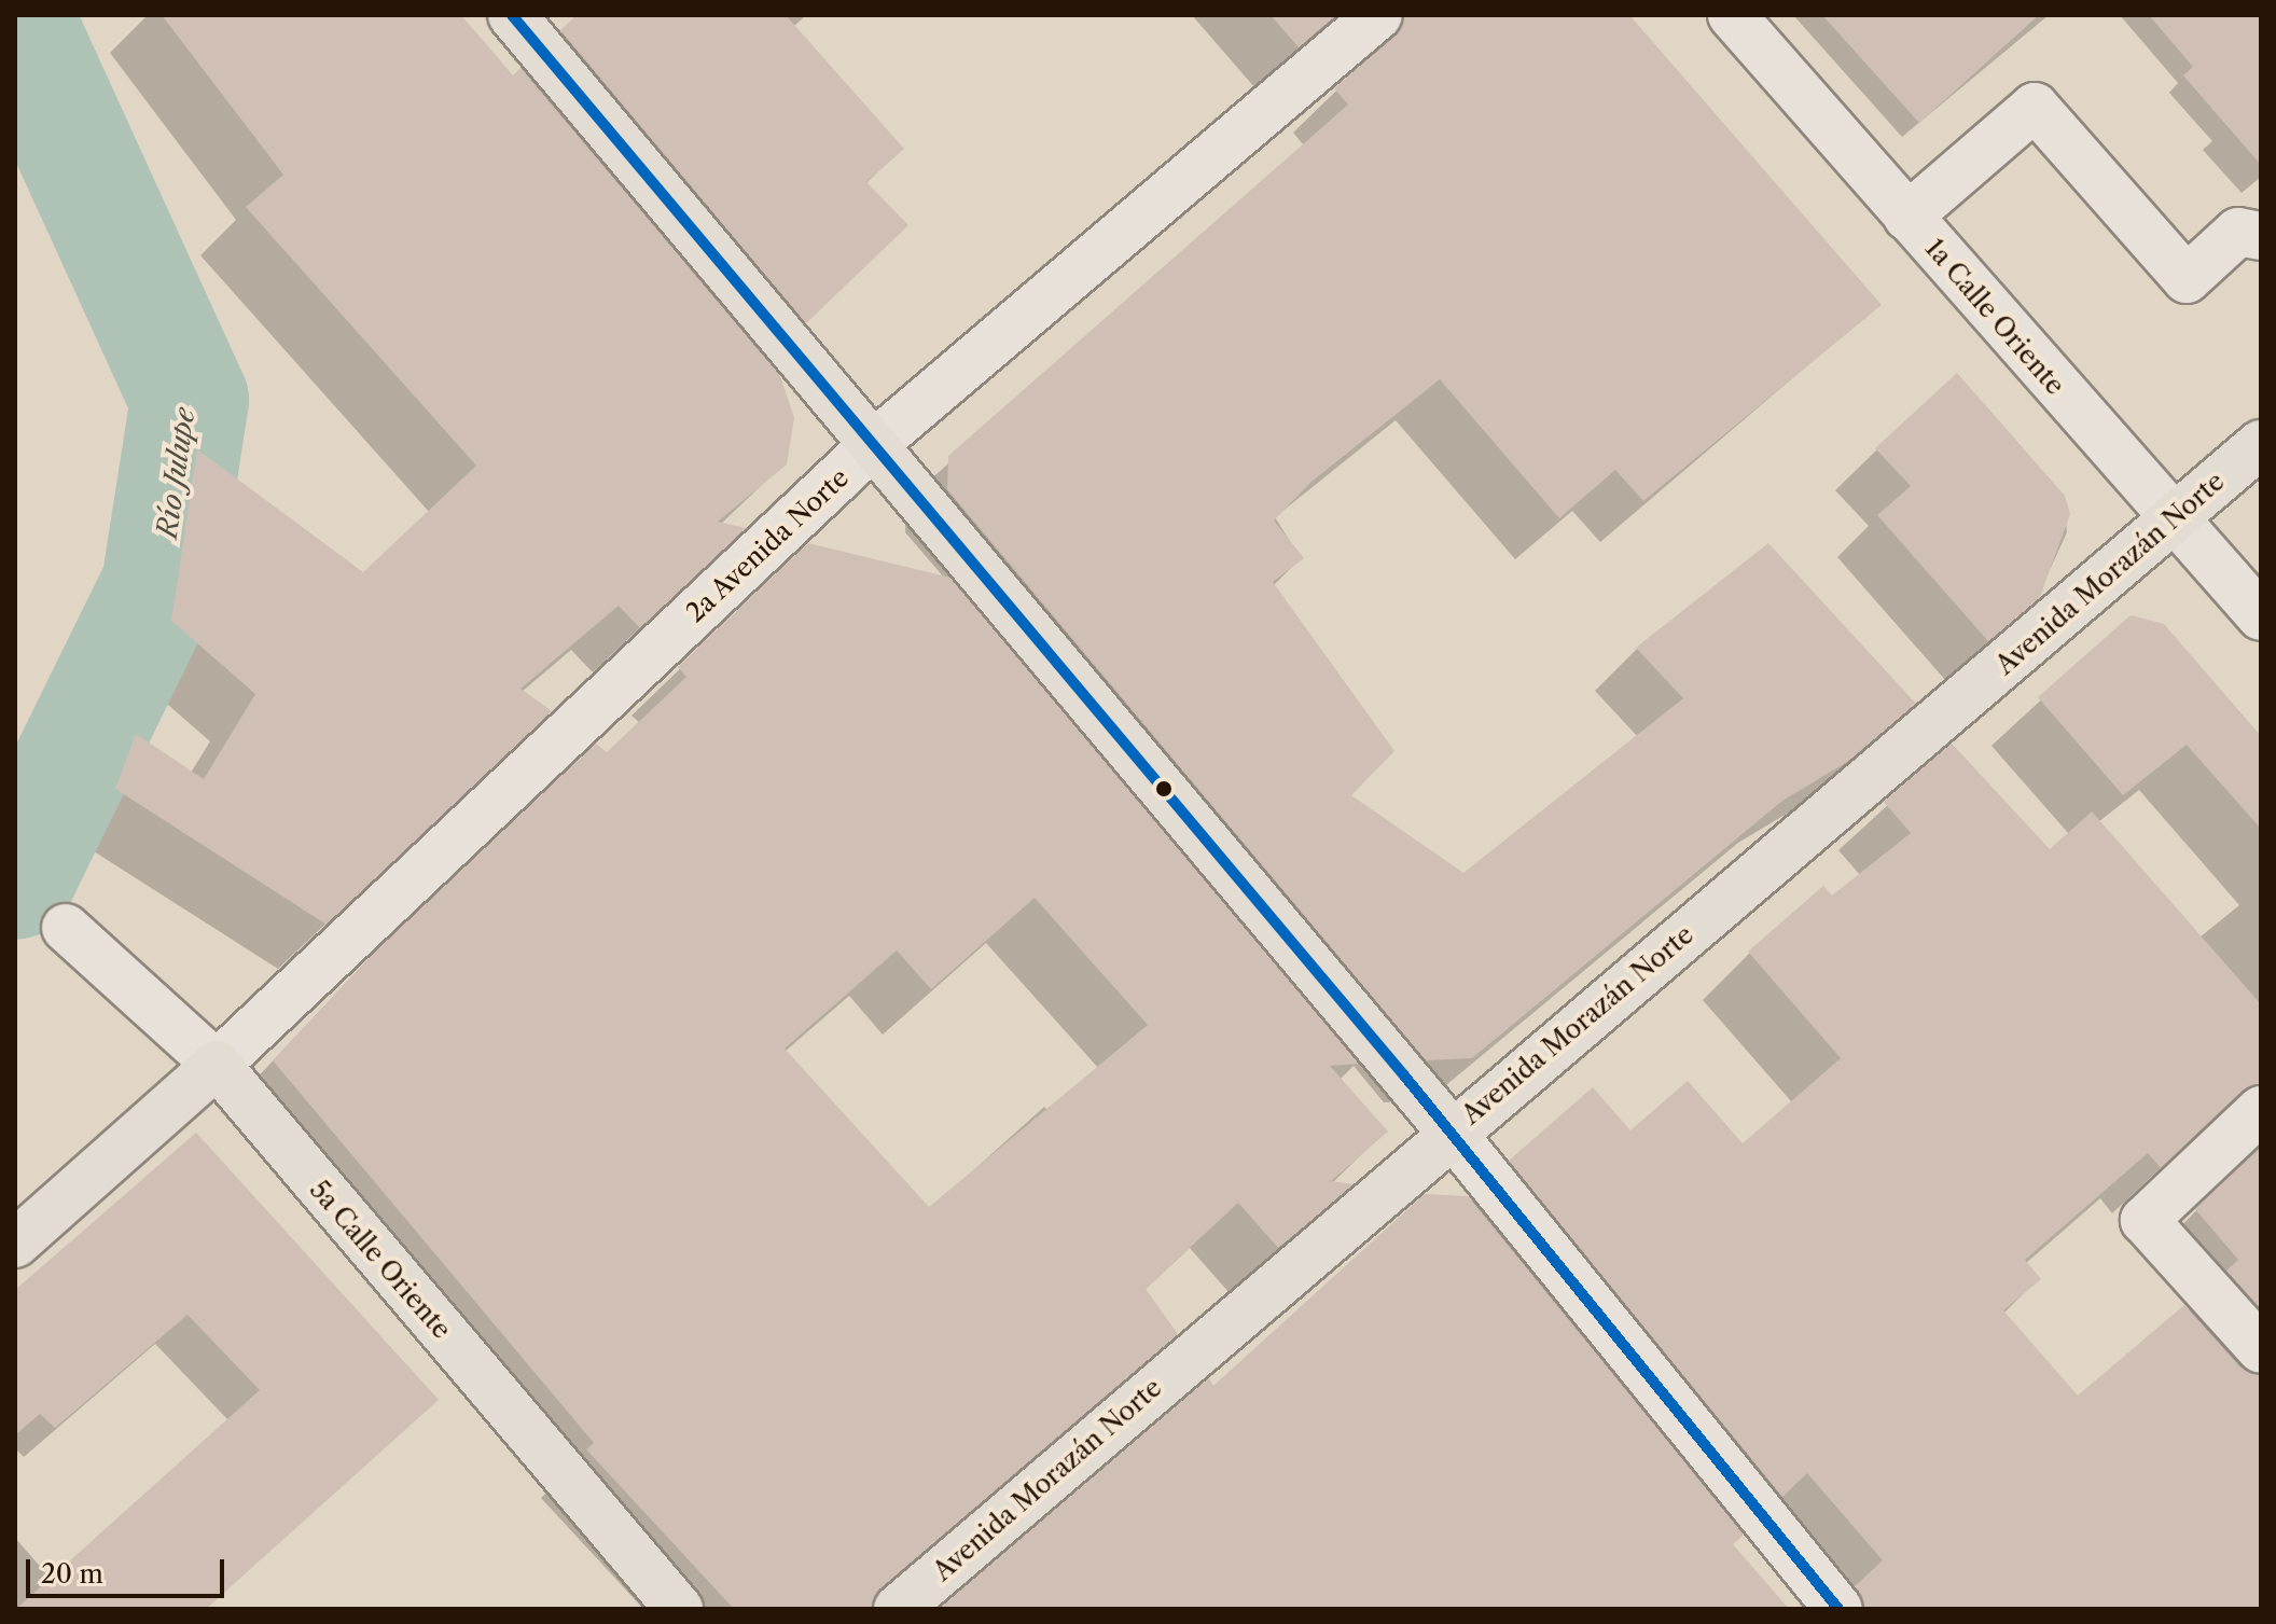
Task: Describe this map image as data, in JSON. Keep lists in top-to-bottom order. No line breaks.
{"streets":{"main road":["Avenida Morazán Norte","5a Calle Oriente"],"street":["1a Calle Oriente","2a Avenida Norte"]},"crossings":[["1a Calle Oriente","Avenida Morazán Norte"],["2a Avenida Norte","5a Calle Oriente"]],"water":["Río Julupe"],"scale_bar":"20 m"}
